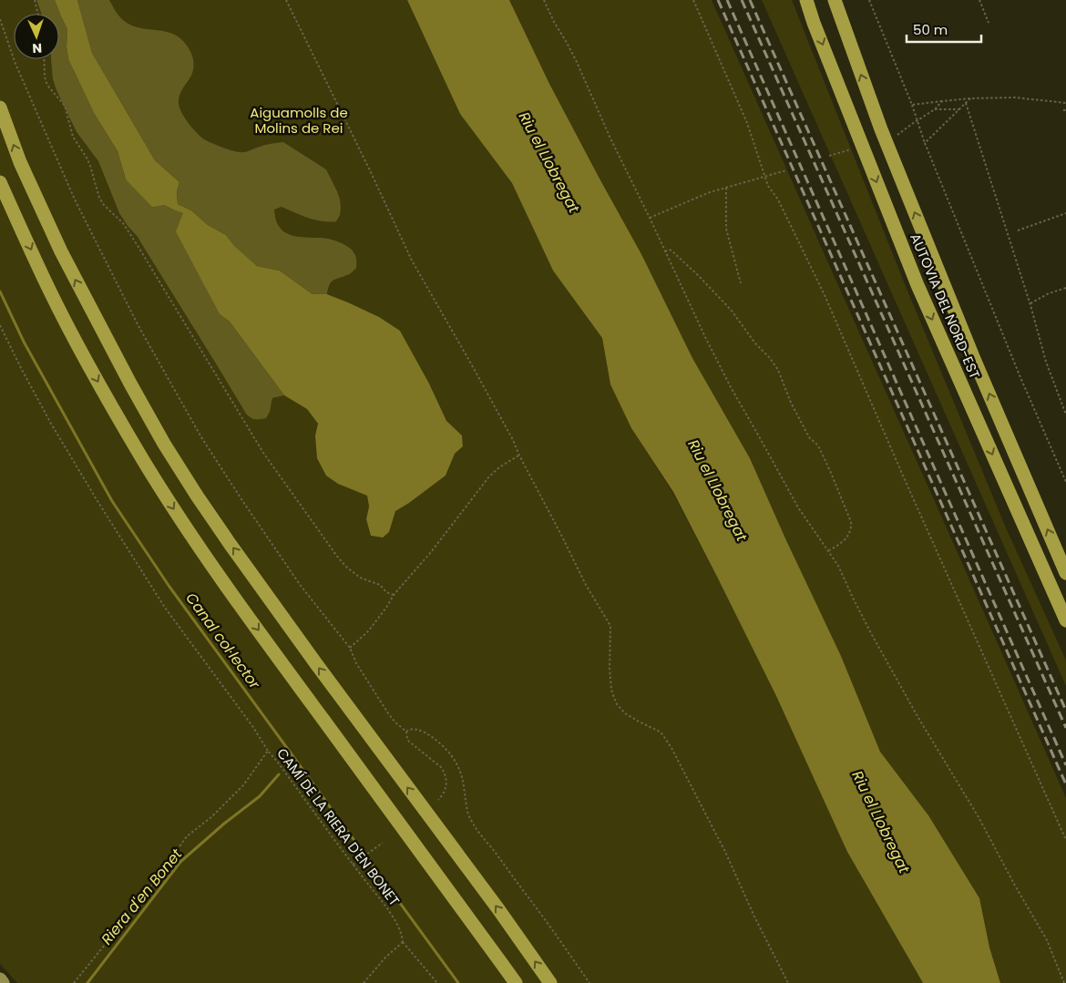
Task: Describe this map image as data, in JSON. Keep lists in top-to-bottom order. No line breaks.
{"streets":{"highway":["AUTOVIA DEL NORD-EST"],"path":["CAMÍ DE LA RIERA D'EN BONET"]},"water":["Riu el Llobregat","Canal col·lector","Riera d'en Bonet"],"parks":["Aiguamolls de Molins de Rei"],"scale_bar":"50 m","north":"bottom"}
